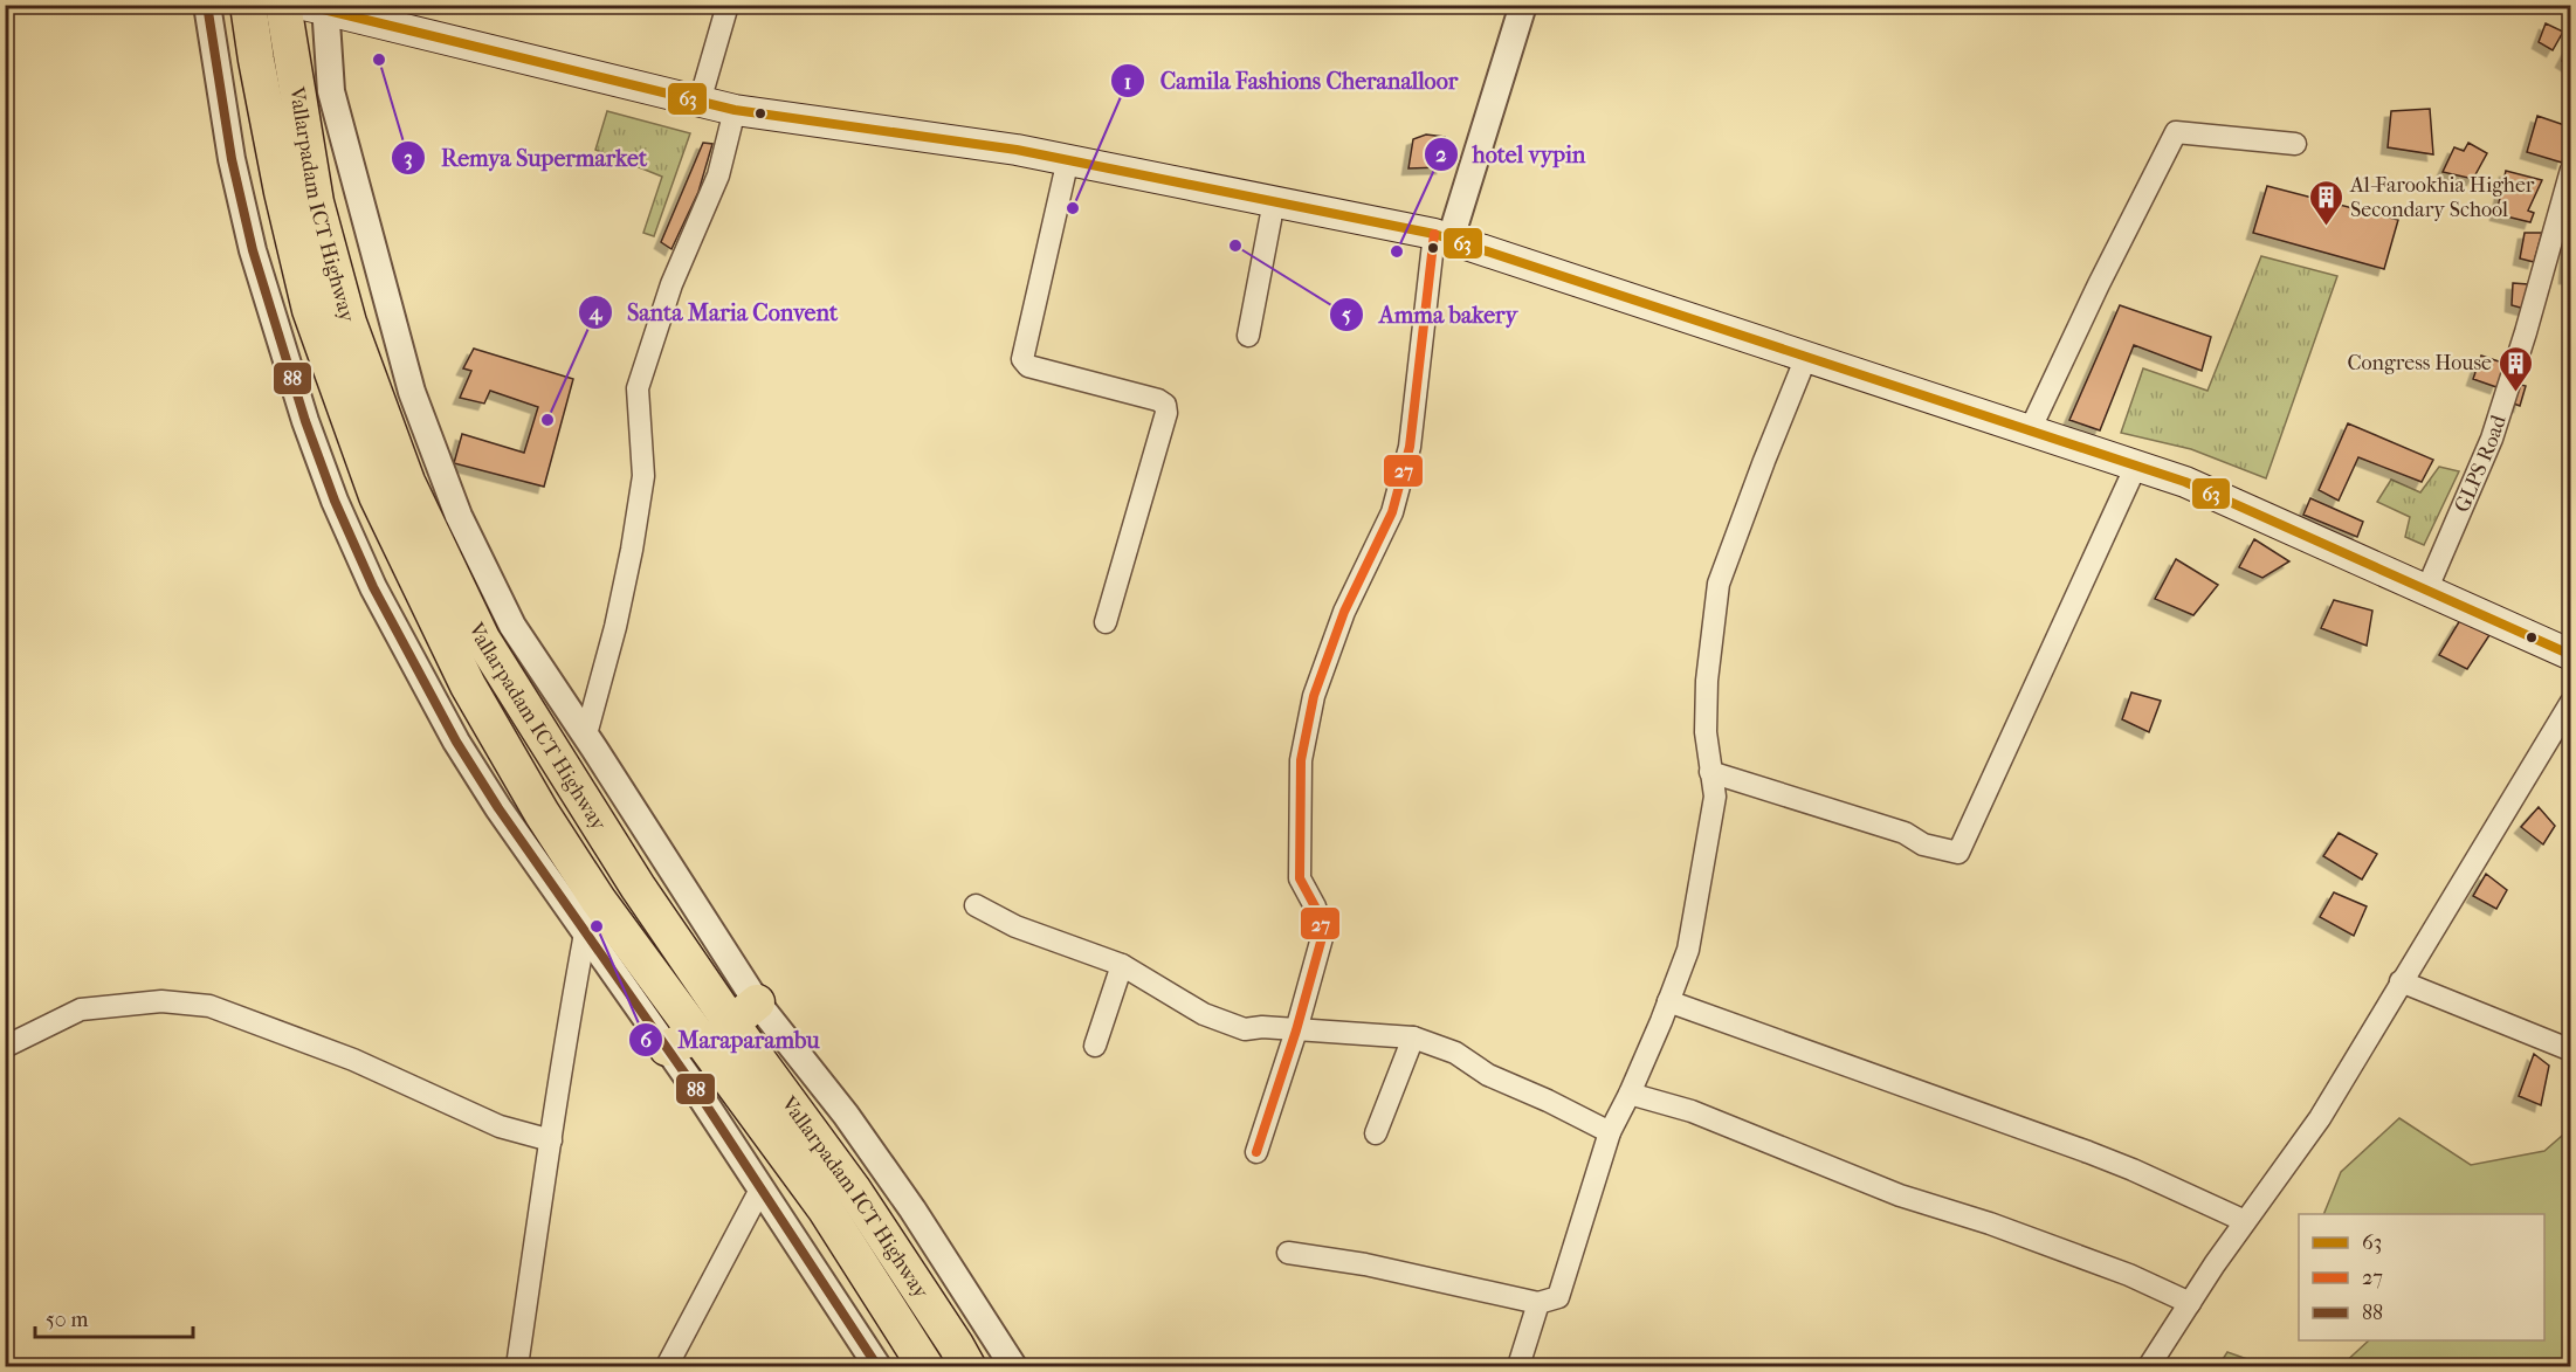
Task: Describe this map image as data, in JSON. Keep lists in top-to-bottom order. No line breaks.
{"streets":{"highway":["Vallarpadam ICT Highway"],"street":["GLPS Road"]},"places":{"other":["Remya Supermarket","Camila Fashions Cheranalloor","Amma bakery","hotel vypin","Santa Maria Convent","Maraparambu"],"building":["Al-Farookhia Higher Secondary School","Congress House"]},"lines":["transit line 63","transit line 88","transit line 27"],"legend":["63","27","88"],"scale_bar":"50 m"}
